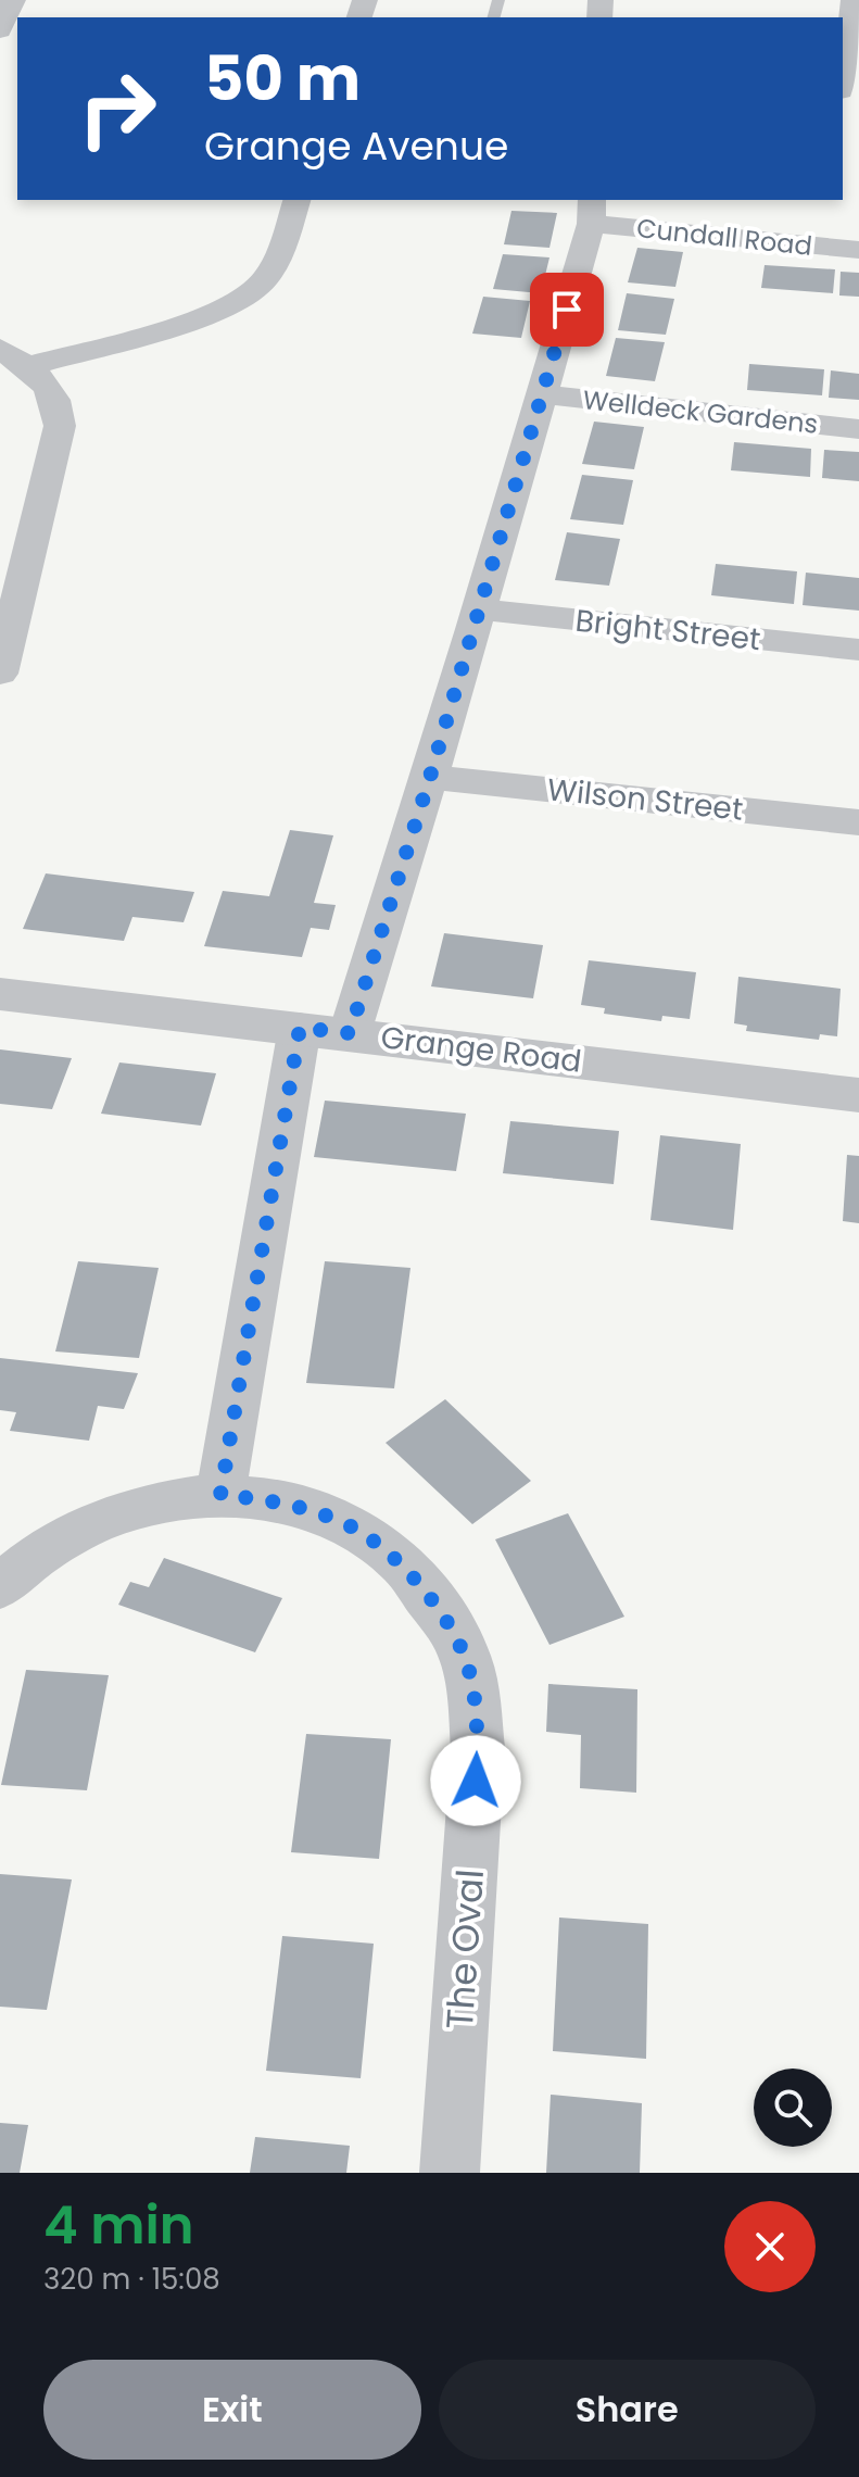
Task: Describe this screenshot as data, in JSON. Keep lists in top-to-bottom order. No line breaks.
{"streets":{"street":["Cundall Road","Welldeck Gardens","Bright Street","Wilson Street","Grange Road","The Oval"]},"page":{"turn":["50 m","Grange Avenue"],"heading":["4 min","320 m · 15:08"],"buttons":["Exit","Share"]}}
